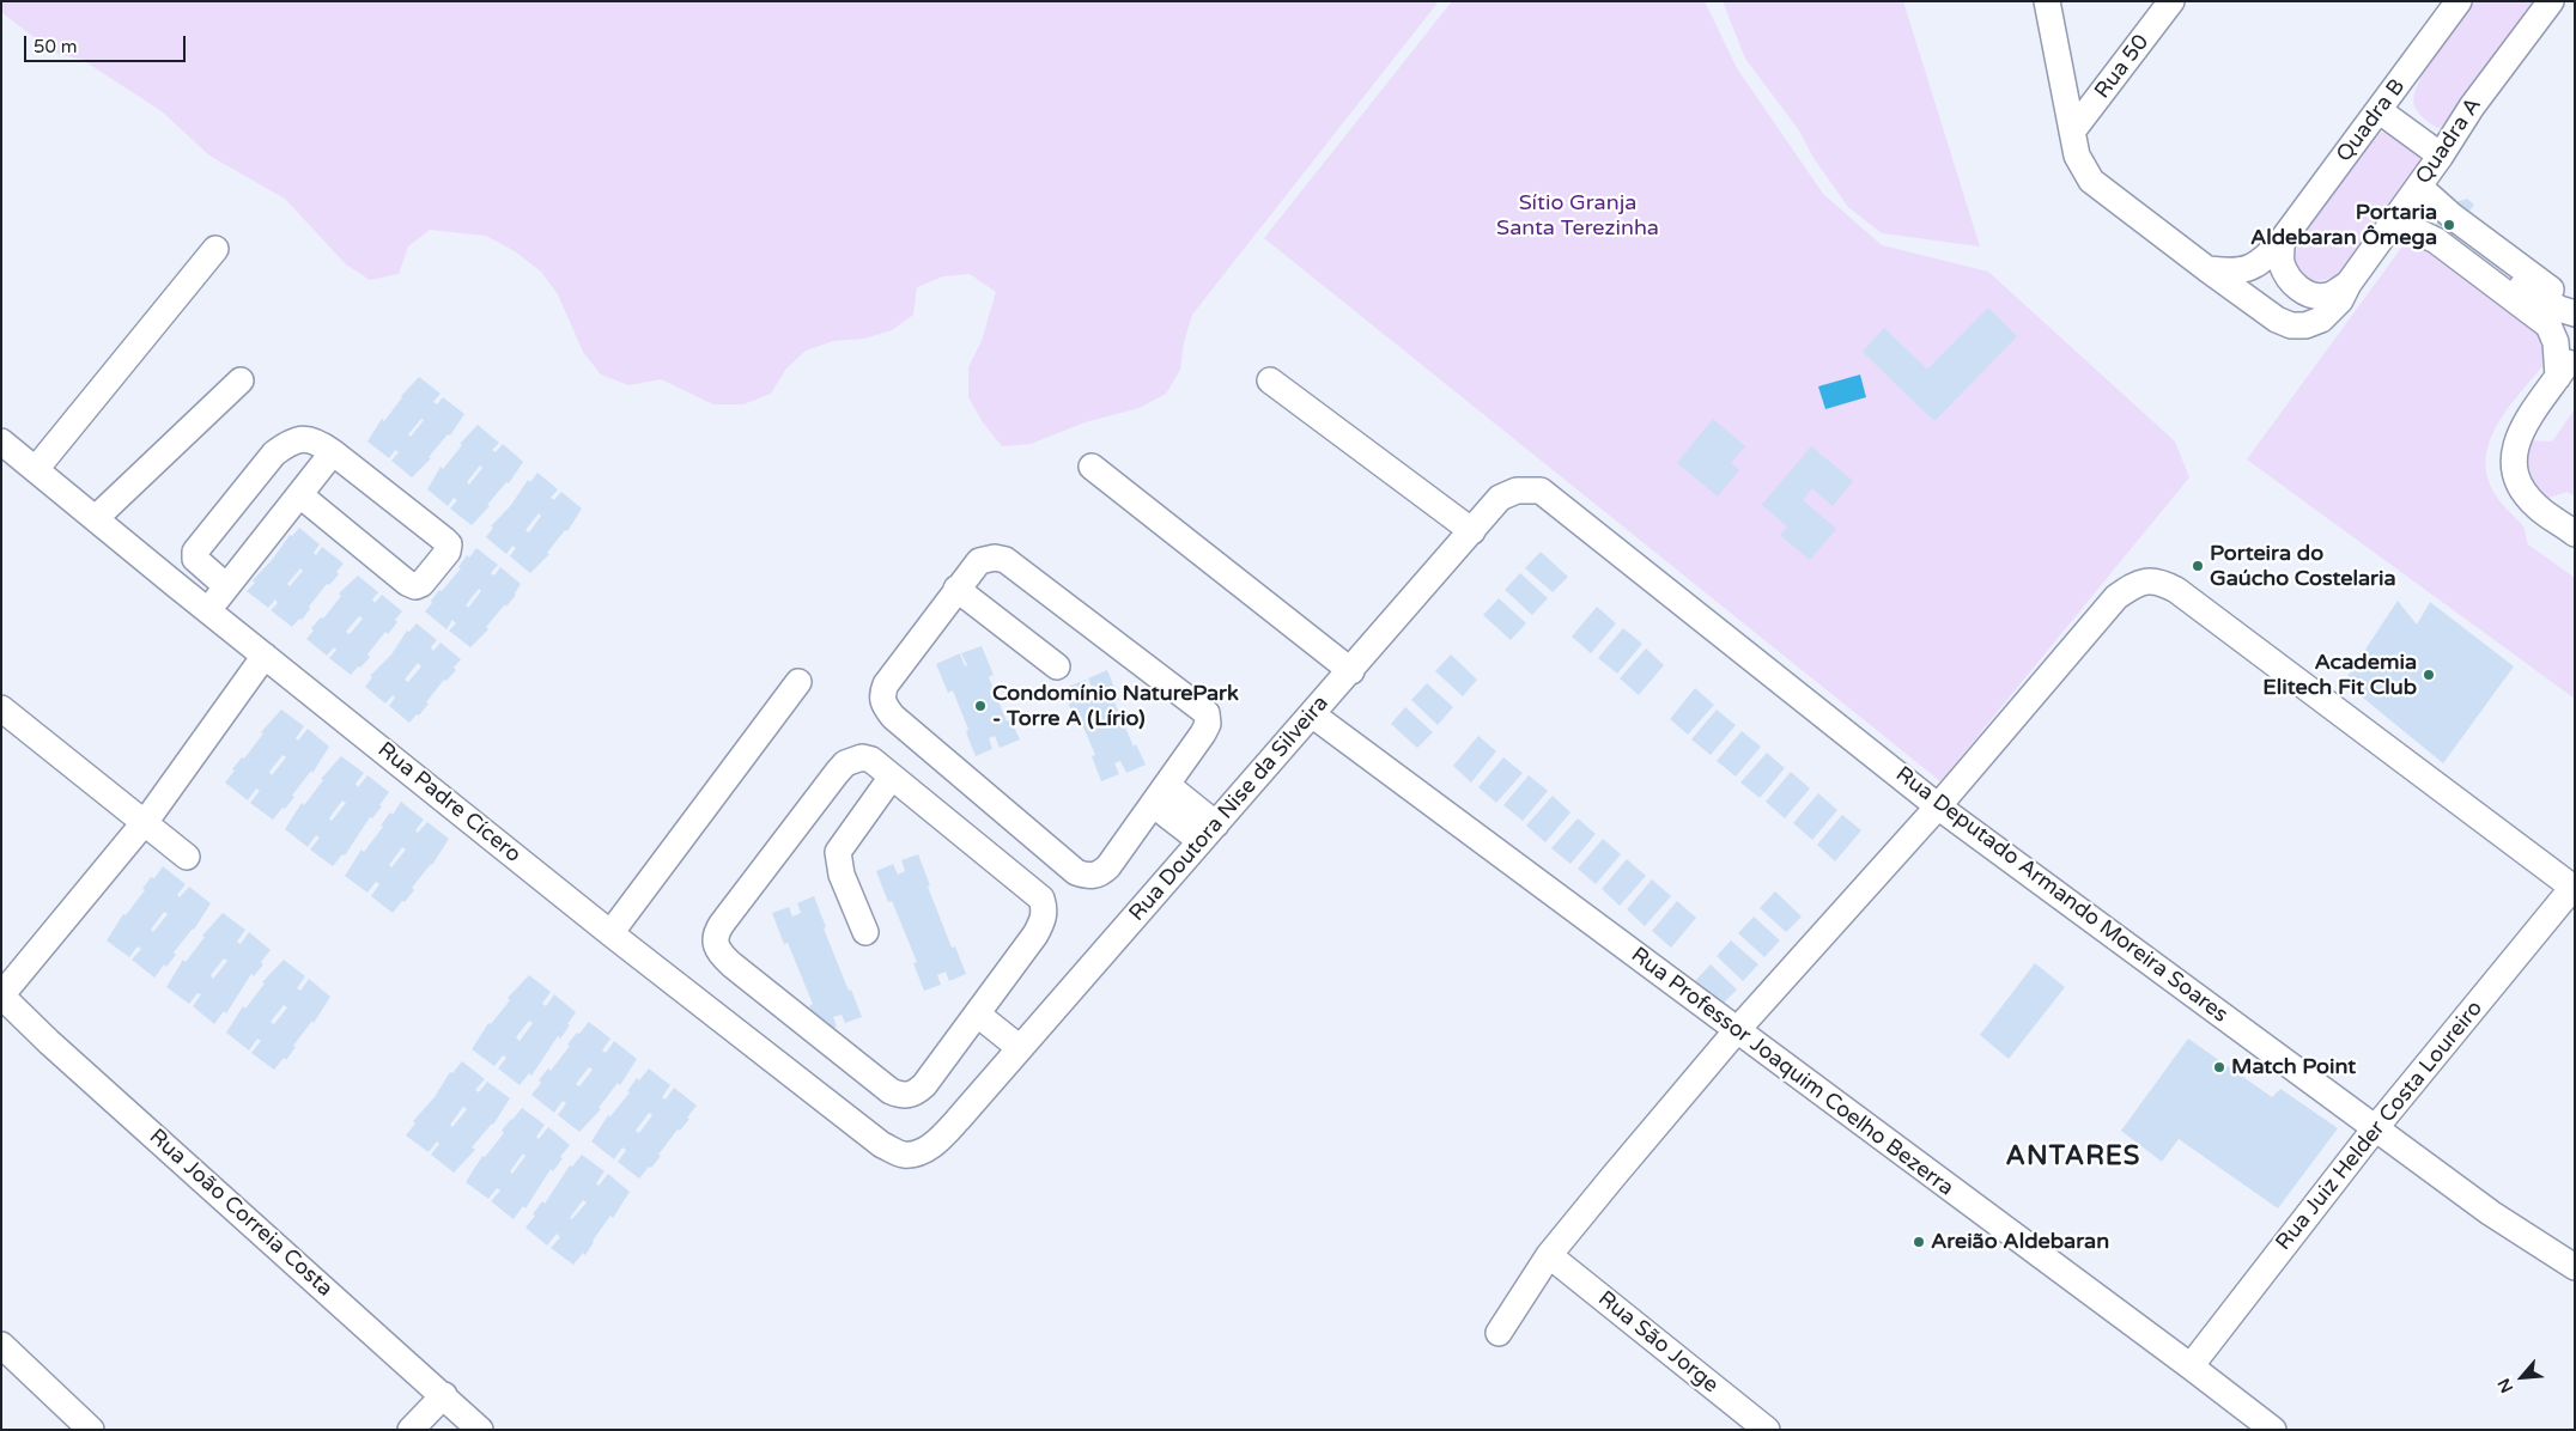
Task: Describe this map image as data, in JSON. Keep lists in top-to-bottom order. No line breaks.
{"streets":{"street":["Rua 50","Quadra B","Quadra A","Rua Padre Cícero","Rua Doutora Nise da Silveira","Rua Deputado Armando Moreira Soares","Rua Professor Joaquim Coelho Bezerra","Rua Juiz Helder Costa Loureiro","Rua João Correia Costa","Rua São Jorge"]},"crossings":[["Quadra B","Quadra A"],["Rua Padre Cícero","Rua Doutora Nise da Silveira"],["Rua Doutora Nise da Silveira","Rua Deputado Armando Moreira Soares"],["Rua Doutora Nise da Silveira","Rua Professor Joaquim Coelho Bezerra"],["Rua Deputado Armando Moreira Soares","Rua Juiz Helder Costa Loureiro"],["Rua Professor Joaquim Coelho Bezerra","Rua Juiz Helder Costa Loureiro"]],"districts":["ANTARES"],"parks":["Sítio Granja Santa Terezinha"],"places":["Portaria Aldebaran Ômega","Porteira do Gaúcho Costelaria","Academia Elitech Fit Club","Condomínio NaturePark - Torre A (Lírio)","Match Point","Areião Aldebaran"],"scale_bar":"50 m","north":"bottom left"}
